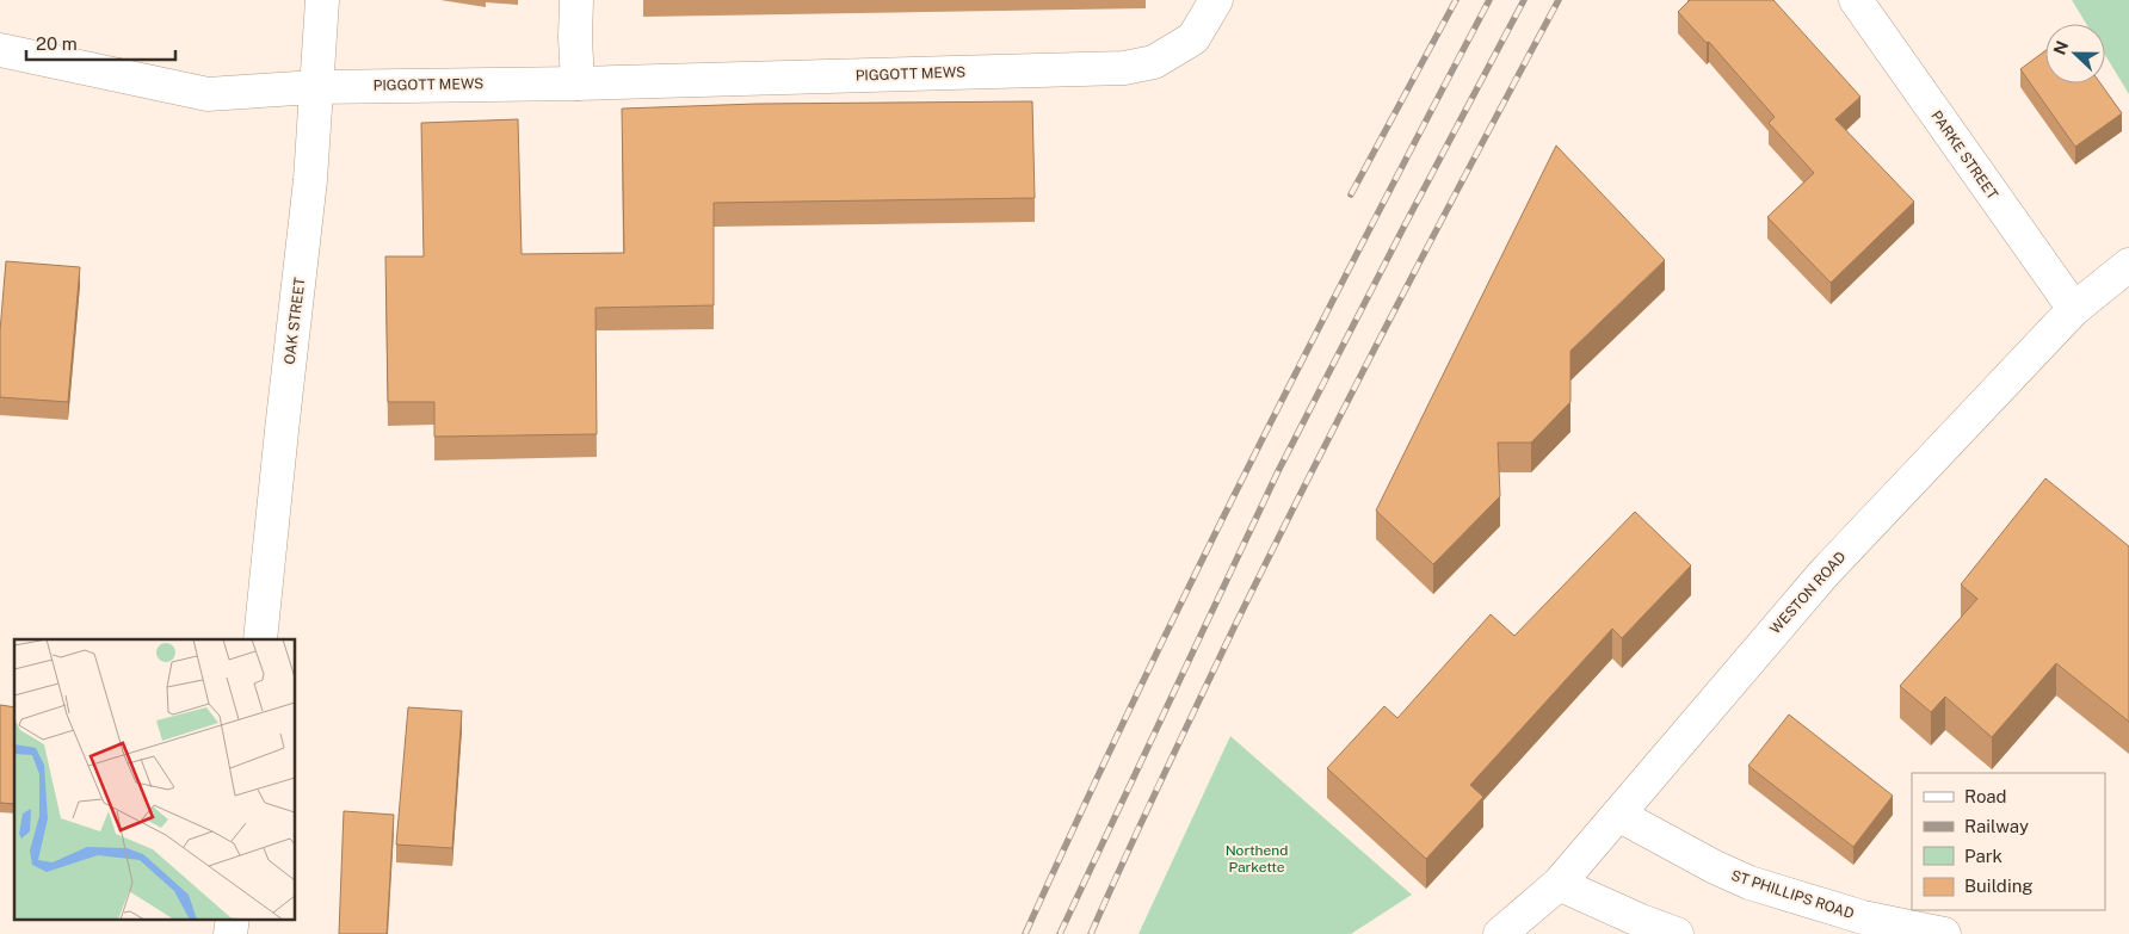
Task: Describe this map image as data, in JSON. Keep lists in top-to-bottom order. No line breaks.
{"streets":{"street":["PIGGOTT MEWS","PARKE STREET","OAK STREET","WESTON ROAD","ST PHILLIPS ROAD"]},"crossings":[["PIGGOTT MEWS","OAK STREET"],["PARKE STREET","WESTON ROAD"],["WESTON ROAD","ST PHILLIPS ROAD"]],"parks":["Northend Parkette"],"legend":["Road","Railway","Park","Building"],"scale_bar":"20 m","north":"left"}
